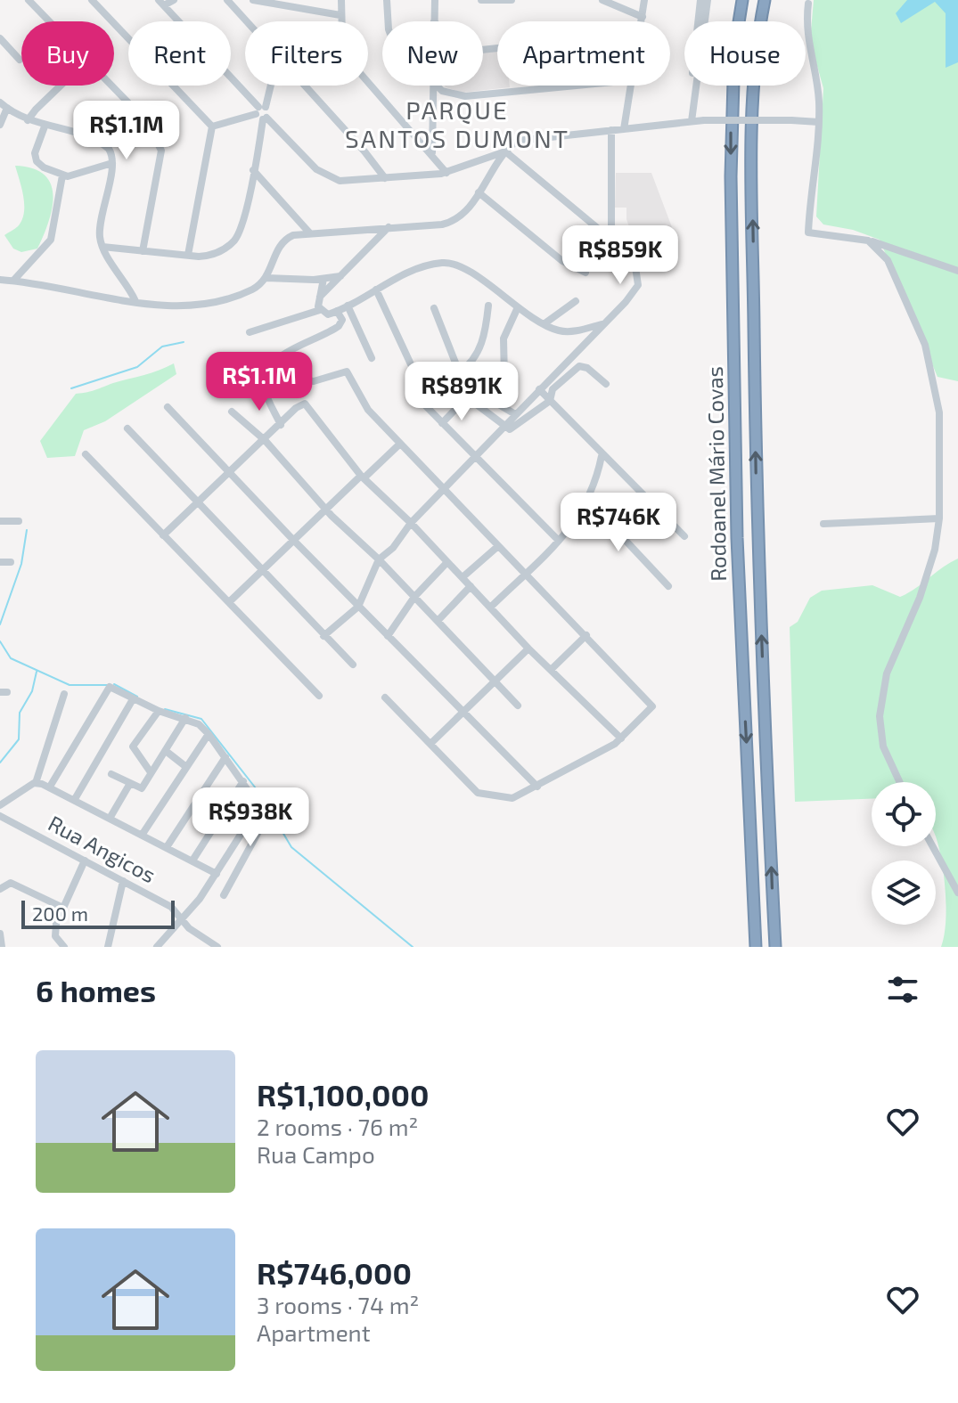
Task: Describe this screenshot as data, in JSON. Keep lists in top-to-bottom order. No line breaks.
{"streets":{"highway":["Rodoanel Mário Covas"],"street":["Rua Angicos"]},"districts":["PARQUE SANTOS DUMONT"],"scale_bar":"200 m","page":{"chip":["Buy","Rent","Filters","New","Apartment","House"],"price":["R$1.1M","R$859K","R$1.1M","R$891K","R$746K","R$938K"],"scale":"200 m","heading":"6 homes","list":[{"name":"R$1,100,000","note":"2 rooms · 76 m² · Rua Campo"},{"name":"R$746,000","note":"3 rooms · 74 m² · Apartment"}]}}
